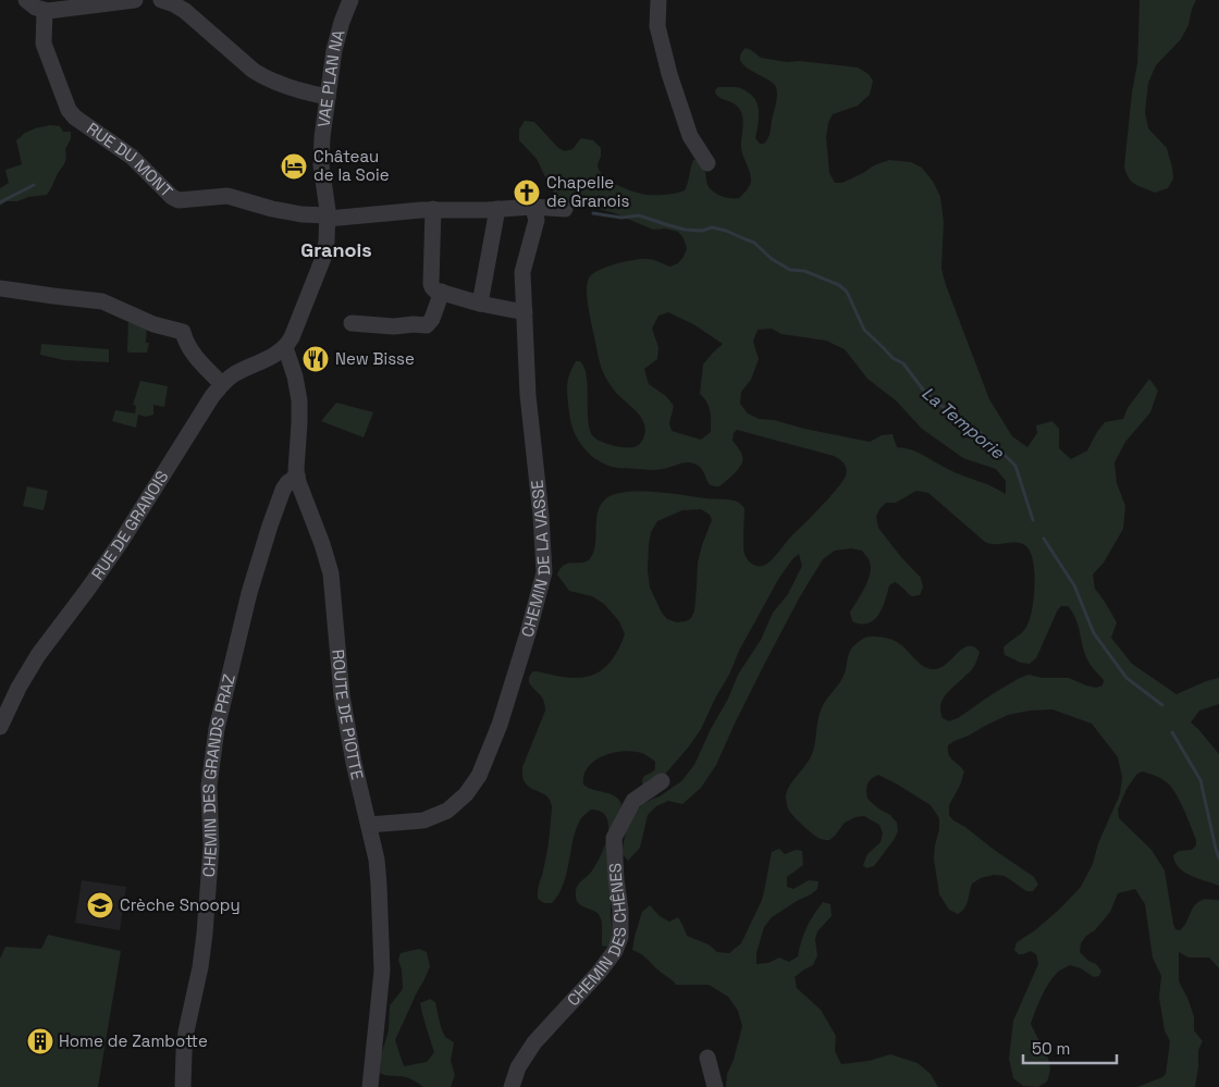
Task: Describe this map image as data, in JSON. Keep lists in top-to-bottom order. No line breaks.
{"streets":{"street":["VAE PLAN NA","RUE DU MONT","RUE DE GRANOIS","CHEMIN DE LA VASSE","ROUTE DE PIOTTE","CHEMIN DES GRANDS PRAZ","CHEMIN DES CHÊNES"]},"crossings":[["VAE PLAN NA","RUE DU MONT"],["VAE PLAN NA","RUE DE GRANOIS"],["VAE PLAN NA","ROUTE DE PIOTTE"],["RUE DU MONT","CHEMIN DE LA VASSE"],["RUE DE GRANOIS","ROUTE DE PIOTTE"],["CHEMIN DE LA VASSE","ROUTE DE PIOTTE"],["ROUTE DE PIOTTE","CHEMIN DES GRANDS PRAZ"]],"districts":["Granois"],"water":["La Temporie"],"places":{"hotel":["Château de la Soie"],"church":["Chapelle de Granois"],"restaurant":["New Bisse"],"school or university":["Crèche Snoopy"],"building":["Home de Zambotte"]},"scale_bar":"50 m"}
